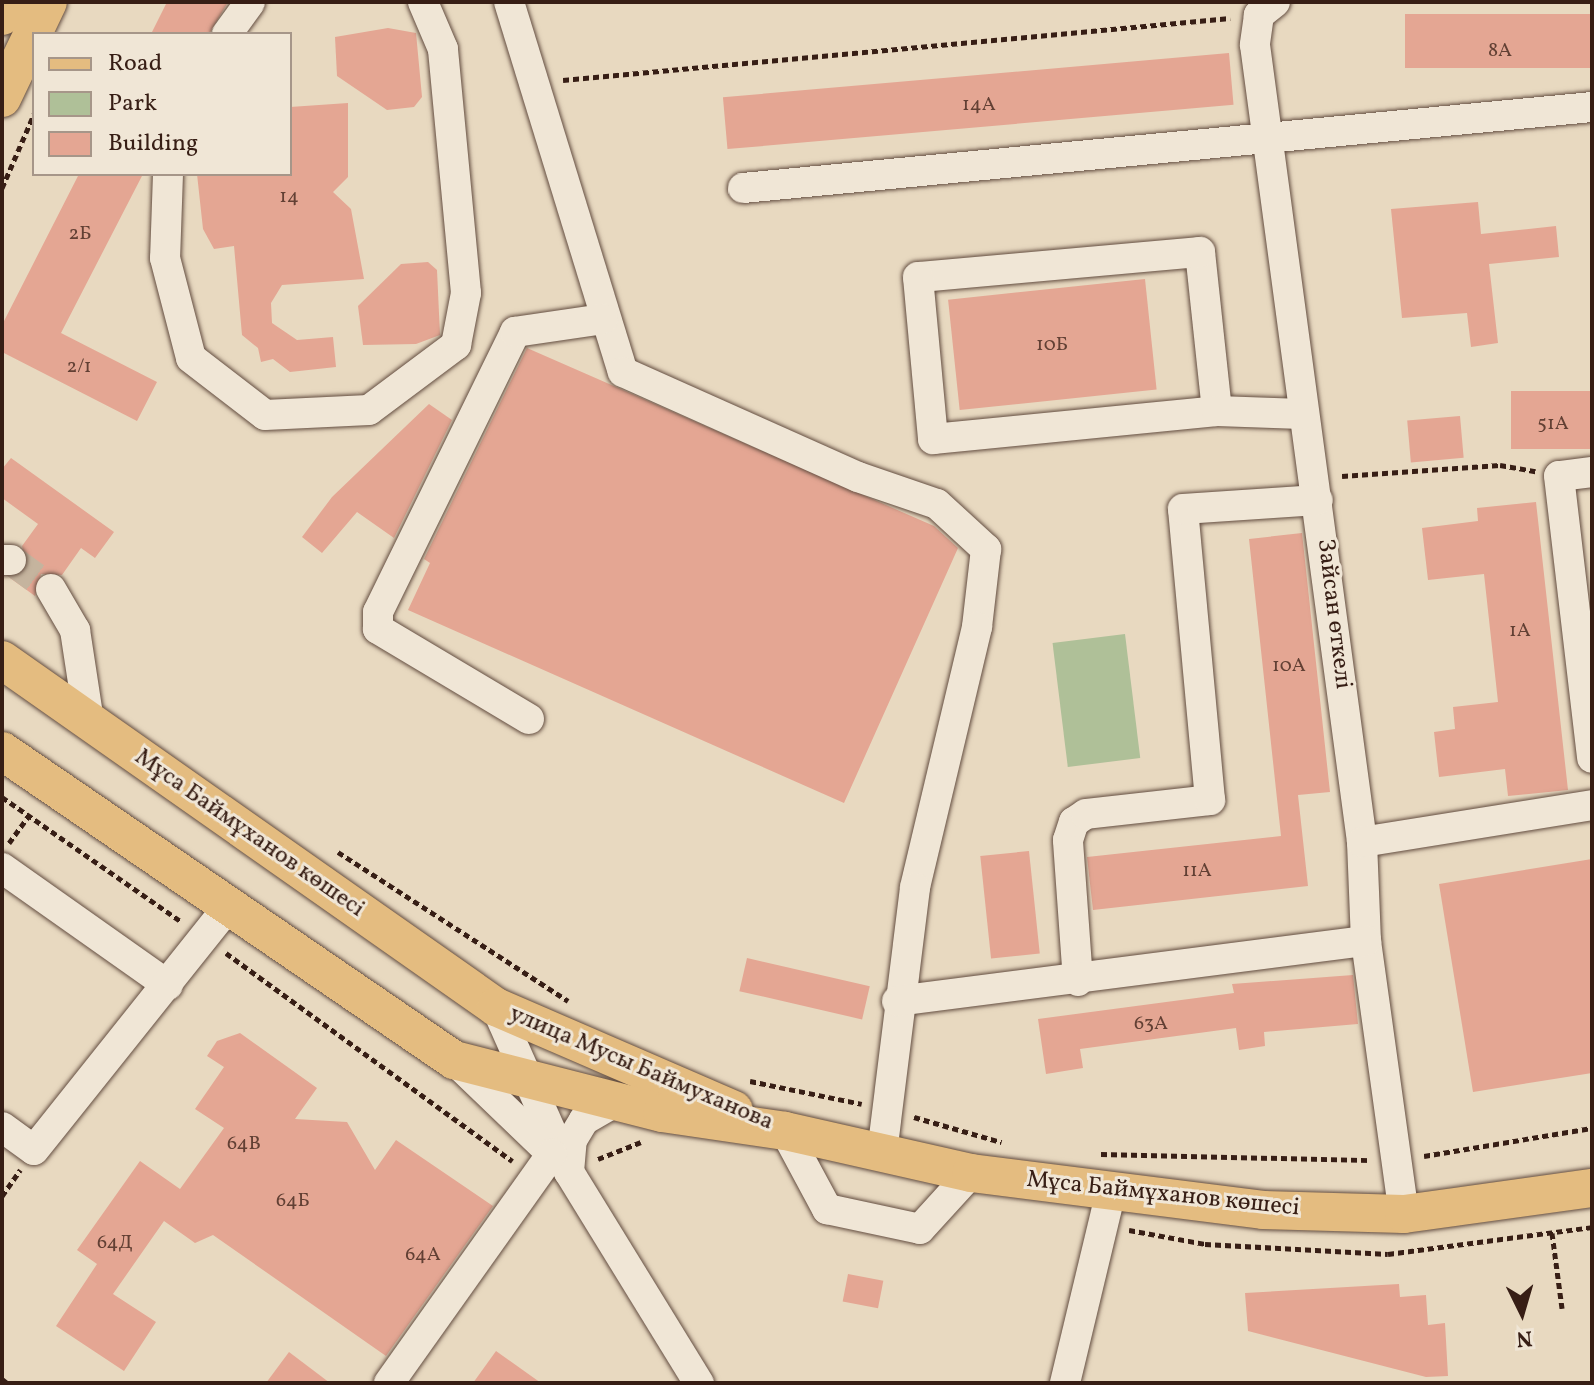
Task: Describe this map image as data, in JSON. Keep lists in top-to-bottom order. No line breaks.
{"streets":{"main road":["Мұса Баймұханов көшесі","улица Мусы Баймуханова"],"street":["Зайсан өткелі"]},"crossings":[["Зайсан өткелі","Мұса Баймұханов көшесі"],["Мұса Баймұханов көшесі","улица Мусы Баймуханова"]],"house_numbers":["8А","14А","14","2Б","10Б","2/1","51А","1А","10А","11А","63А","64В","64Б","64Д","64А"],"legend":["Road","Park","Building"],"north":"bottom"}
